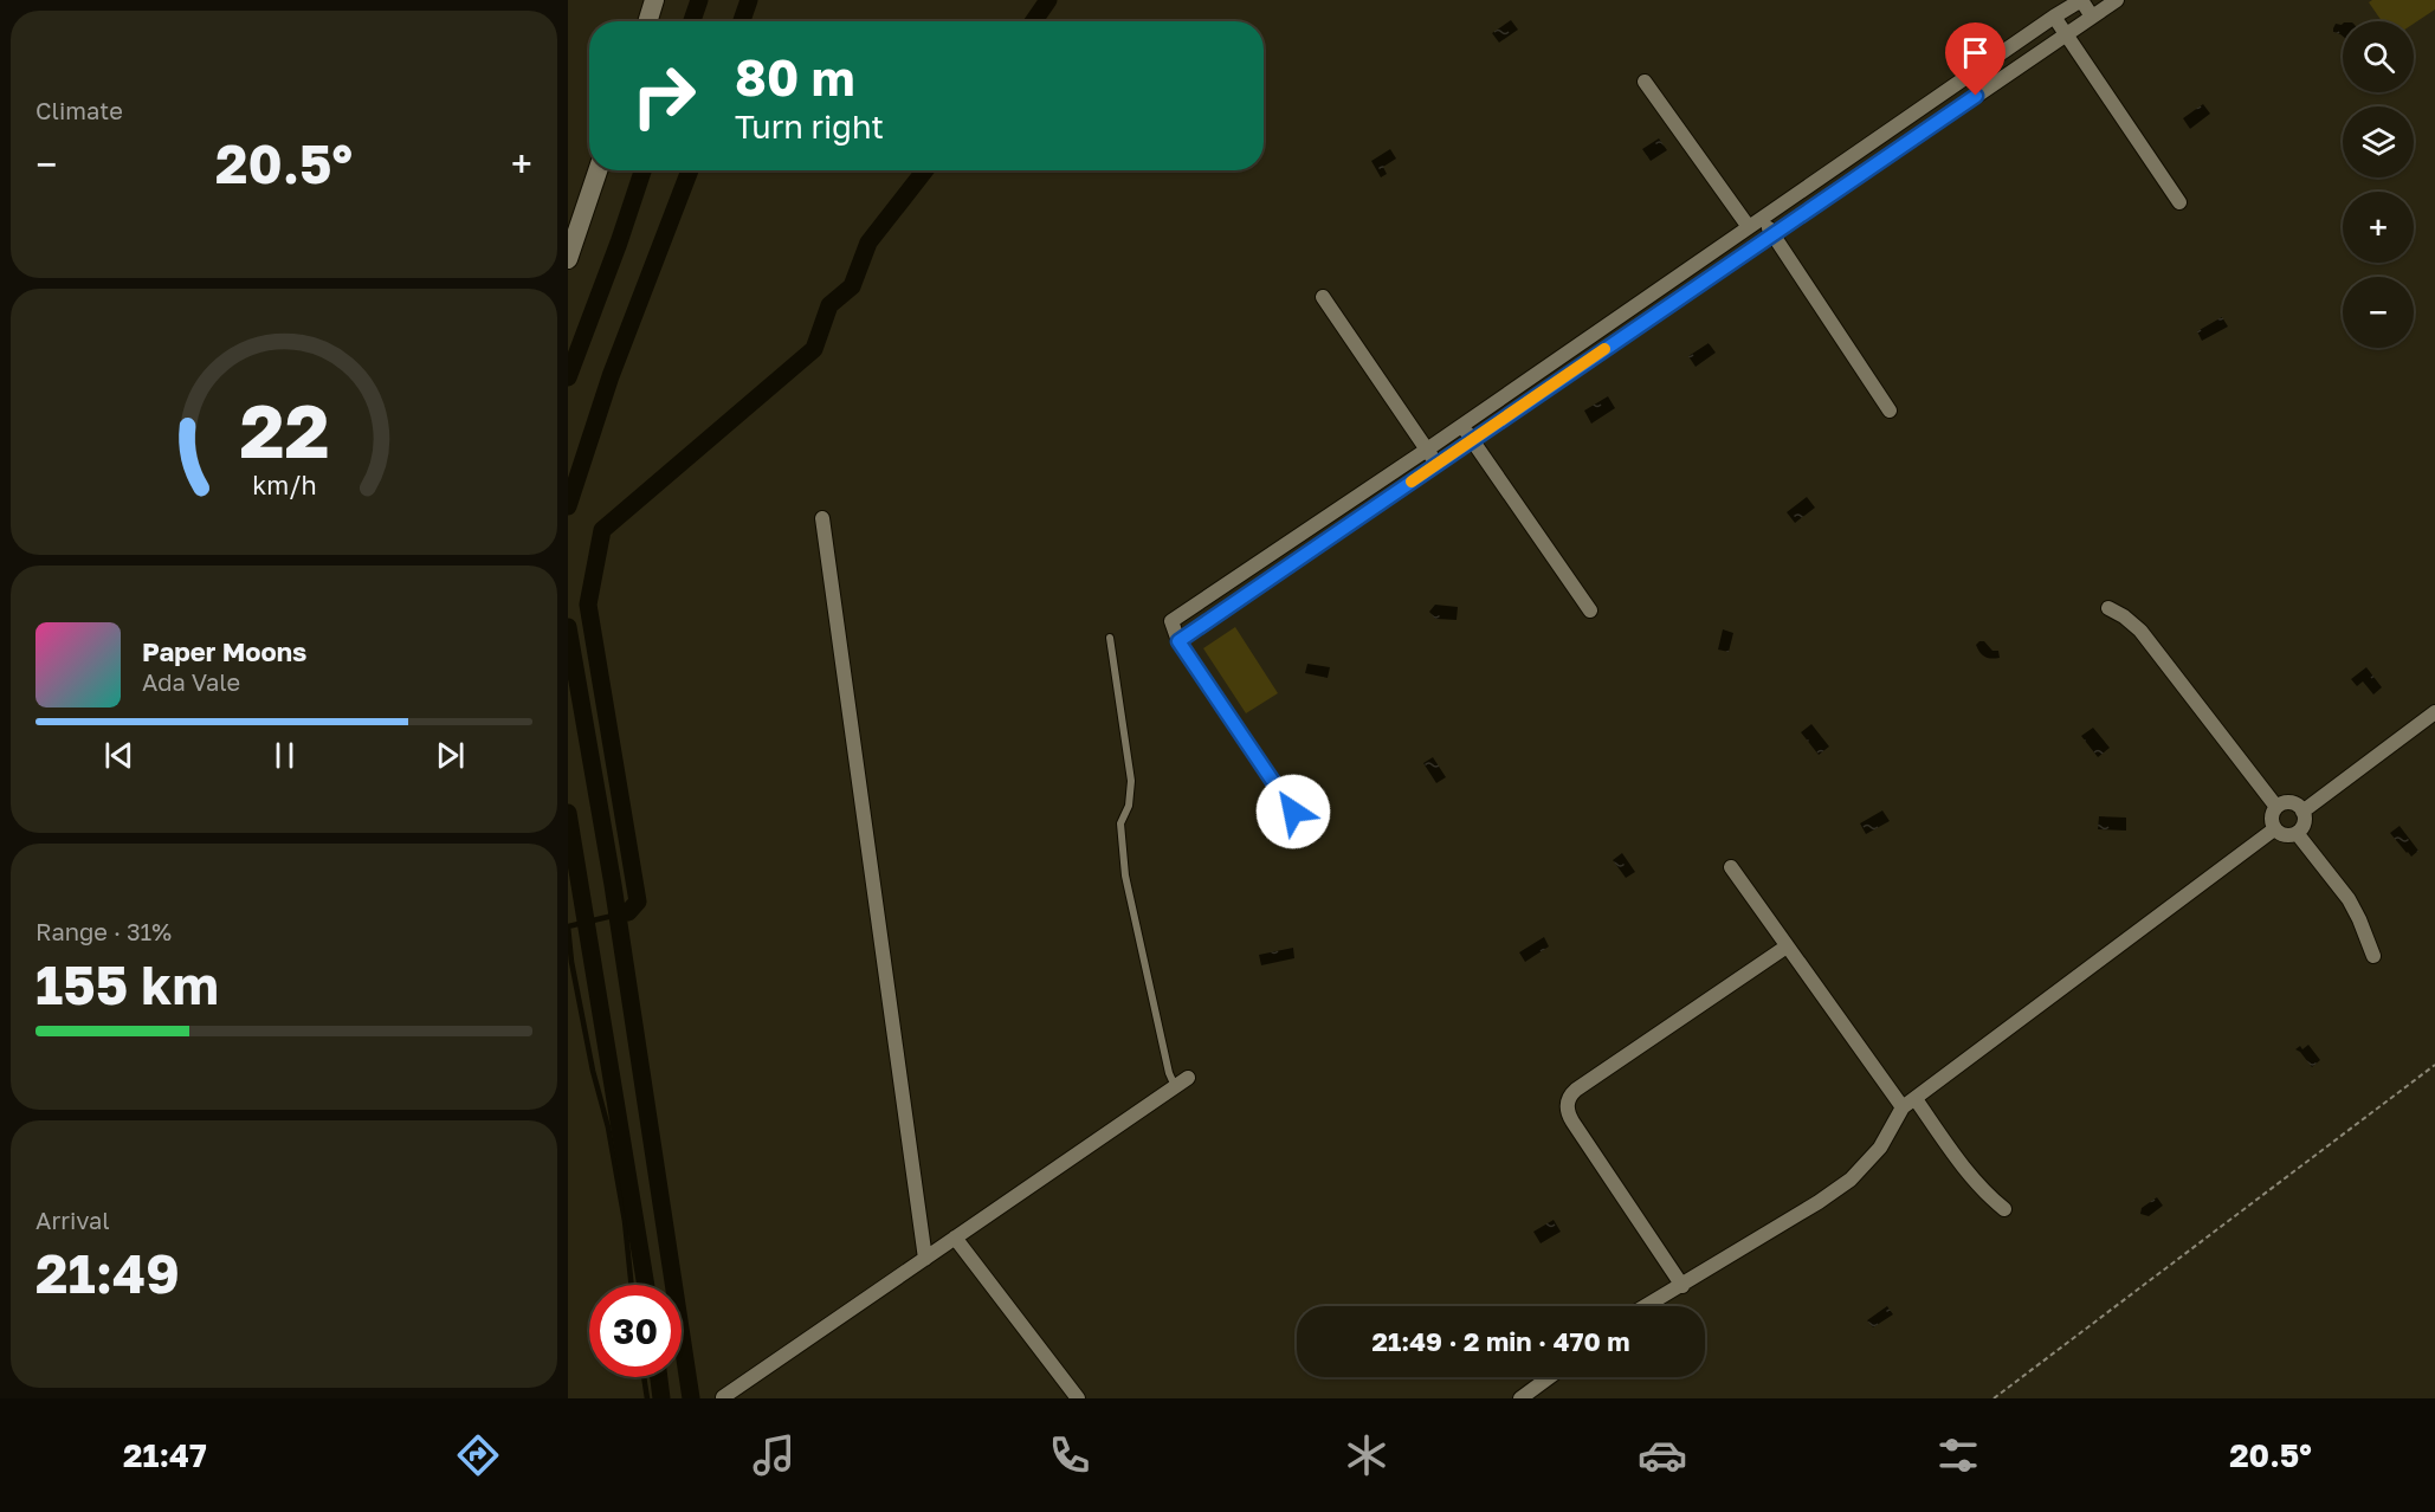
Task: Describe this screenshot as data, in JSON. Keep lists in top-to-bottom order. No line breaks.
{"page":{"tile":["Climate",["Range · 31%","155 km"],["Arrival","21:49"]],"map_buttons":["+","−"],"turn":["80 m","Turn right"],"heat":["−","20.5°","+"],"song":["Paper Moons","Ada Vale"],"limit":"30","trip":"21:49 · 2 min · 470 m","tabs":["21:47","20.5°"],"gauge":["22","km/h"]}}
